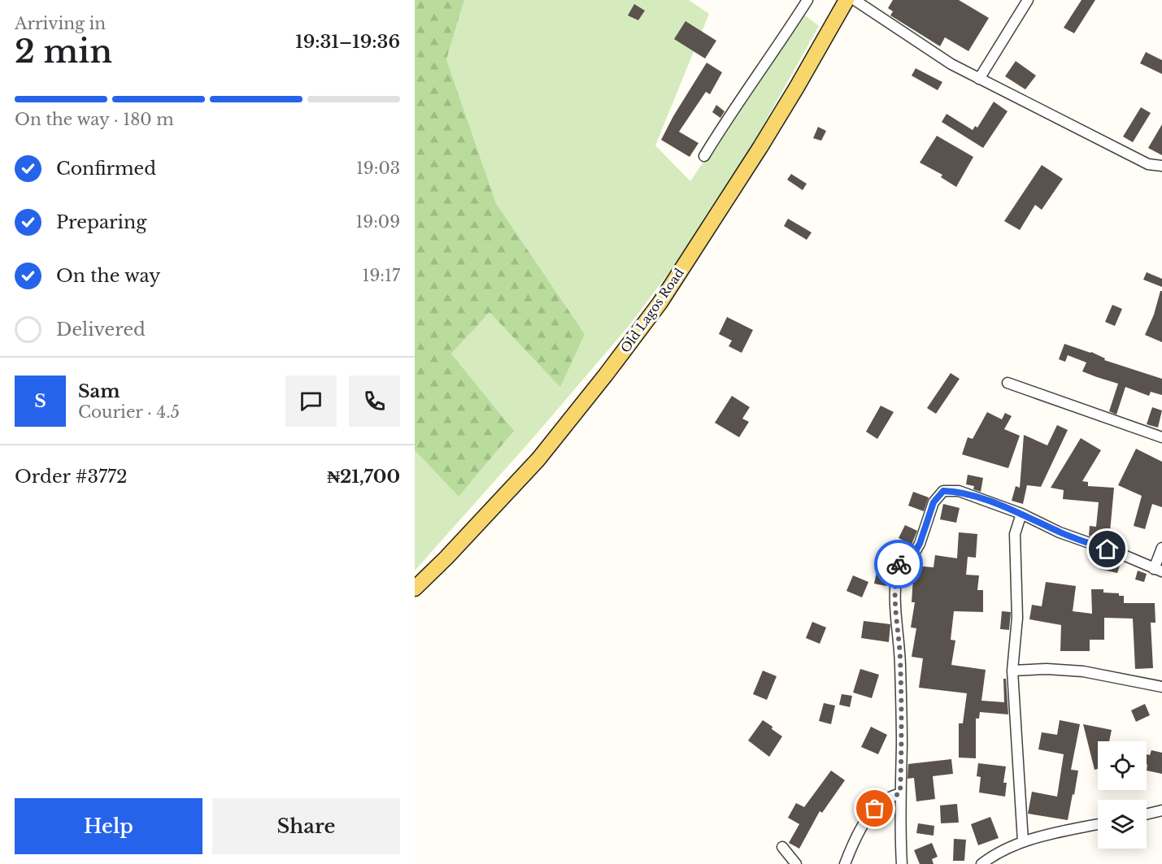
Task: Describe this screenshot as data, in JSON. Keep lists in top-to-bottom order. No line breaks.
{"streets":{"main road":["Old Lagos Road"]},"page":{"heading":["2 min","Arriving in","19:31–19:36"],"panel":["Sam","Courier · 4.5","Order #3772","₦21,700"],"bar":"On the way · 180 m","list":[["Confirmed","19:03"],["Preparing","19:09"],["On the way","19:17"],"Delivered"],"round":"S","buttons":["Help","Share"]}}
